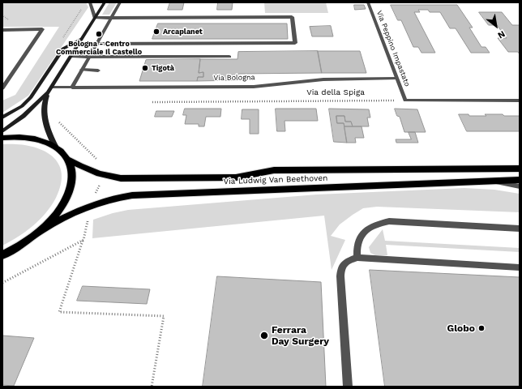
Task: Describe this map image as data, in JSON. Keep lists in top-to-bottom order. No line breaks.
{"streets":{"main road":["Via Ludwig Van Beethoven"],"street":["Via Peppino Impastato","Via Bologna"],"path":["Via della Spiga"]},"crossings":[["Via Peppino Impastato","Via Bologna"],["Via Peppino Impastato","Via della Spiga"]],"places":["Arcaplanet","Bologna - Centro Commerciale Il Castello","Tigotà","Globo","Ferrara Day Surgery"],"north":"bottom right"}
